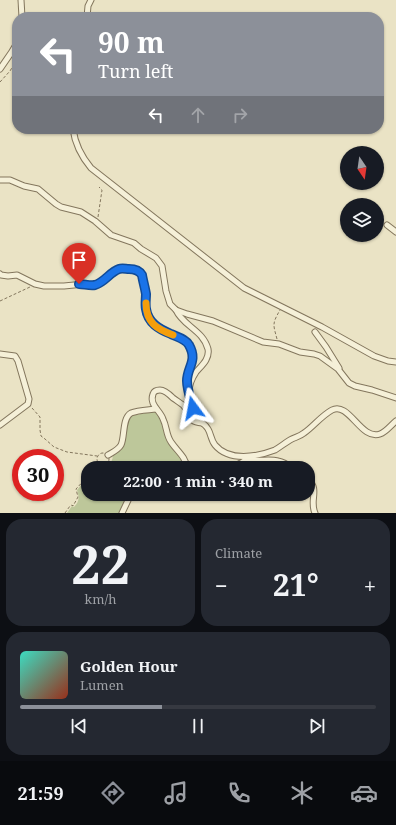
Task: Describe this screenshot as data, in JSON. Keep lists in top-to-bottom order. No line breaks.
{"north":"bottom","page":{"turn":["90 m","Turn left"],"limit":"30","trip":"22:00 · 1 min · 340 m","tile":[["22","km/h"],"Climate"],"heat":["−","21°","+"],"song":["Golden Hour","Lumen"],"tabs":"21:59"}}
